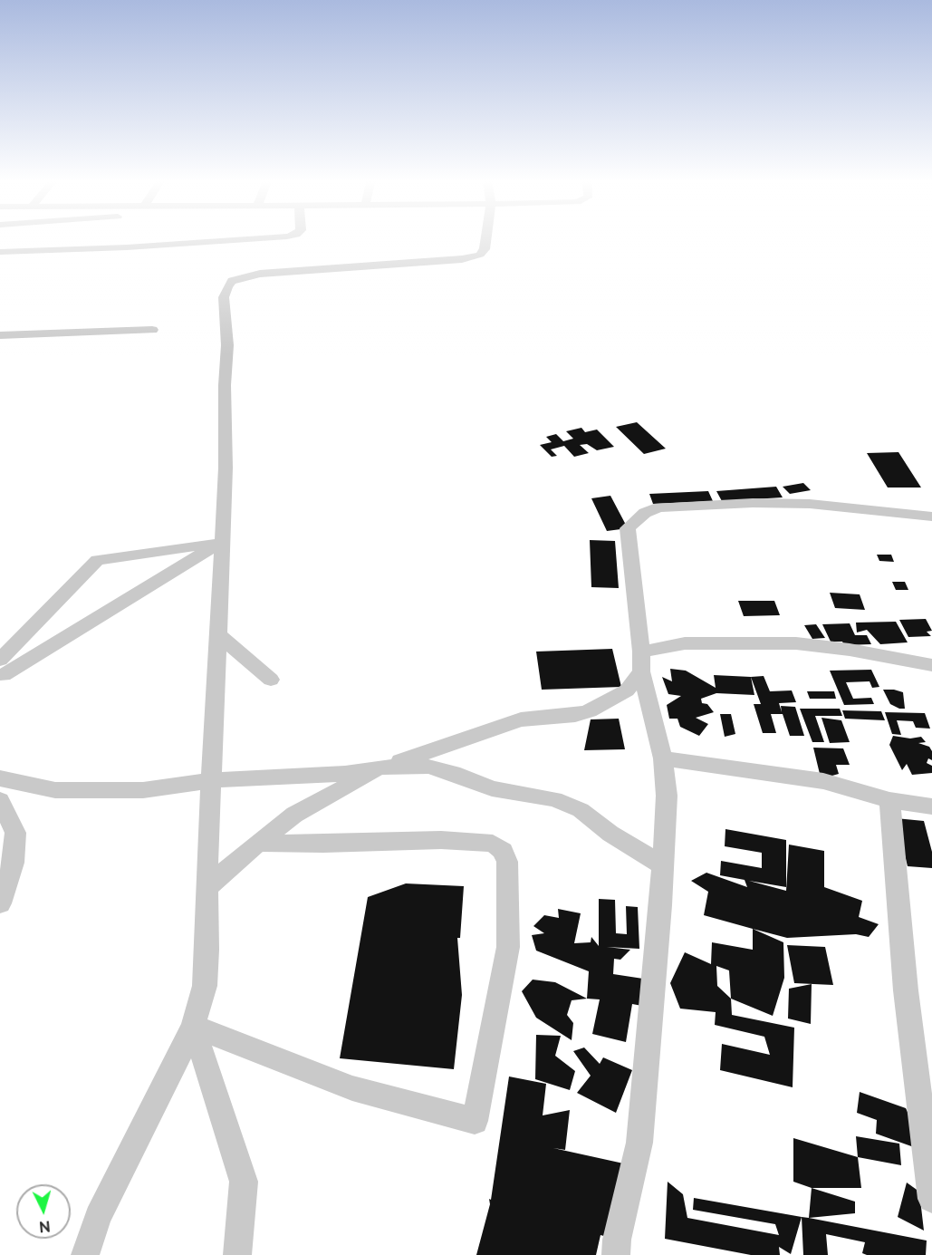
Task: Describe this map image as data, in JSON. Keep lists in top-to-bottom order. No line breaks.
{"north":"bottom"}
